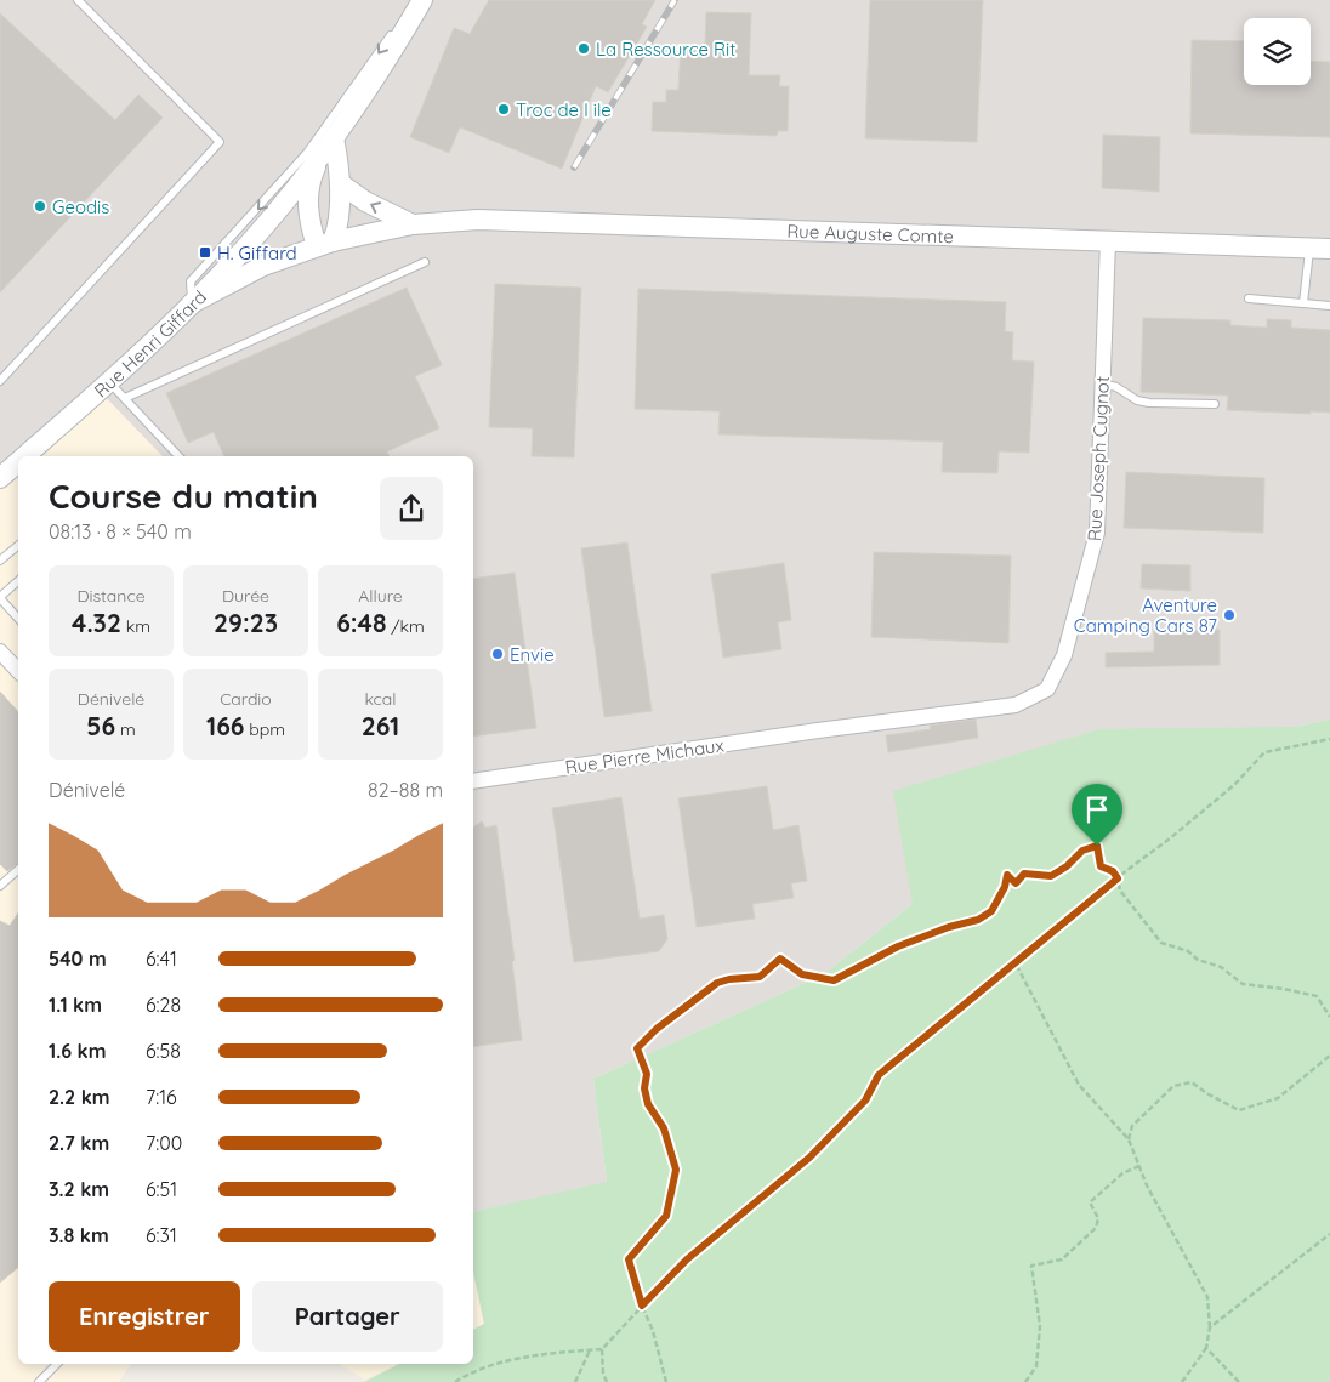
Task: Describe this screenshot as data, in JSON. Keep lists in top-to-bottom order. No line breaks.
{"streets":{"street":["Rue Auguste Comte","Rue Henri Giffard","Rue Joseph Cugnot","Rue Pierre Michaux"]},"crossings":[["Rue Auguste Comte","Rue Henri Giffard"],["Rue Auguste Comte","Rue Joseph Cugnot"],["Rue Joseph Cugnot","Rue Pierre Michaux"]],"places":{"other":["La Ressource Rit","Troc de l ile","Geodis","Aventure Camping Cars 87","Envie"],"transit":["H. Giffard"]},"page":{"heading":["Course du matin","08:13 · 8 × 540 m"],"stats":[["Distance","4.32 km"],["Durée","29:23"],["Allure","6:48 /km"],["Dénivelé","56 m"],["Cardio","166 bpm"],["kcal","261"]],"chart":["Dénivelé","82–88 m"],"list":[{"name":"540 m","note":"6:41"},{"name":"1.1 km","note":"6:28"},{"name":"1.6 km","note":"6:58"},{"name":"2.2 km","note":"7:16"},{"name":"2.7 km","note":"7:00"},{"name":"3.2 km","note":"6:51"},{"name":"3.8 km","note":"6:31"}],"buttons":["Enregistrer","Partager"]}}
